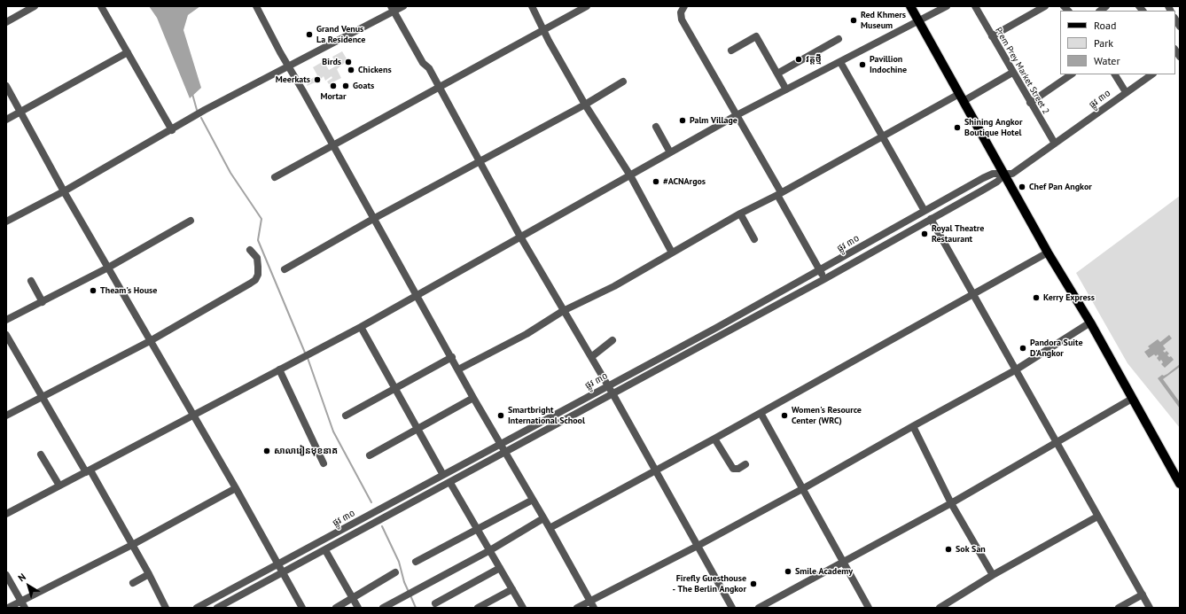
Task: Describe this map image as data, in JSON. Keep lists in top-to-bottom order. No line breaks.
{"streets":{"street":["Prem Prey Market Street 2","ផ្លូវ ៣០"]},"crossings":[["Prem Prey Market Street 2","ផ្លូវ ៣០"]],"places":["Red Khmers Museum","Grand Venus La Residence","វត្តថ្មី","Birds","Pavillion Indochine","Chickens","Meerkats","Mortar","Goats","Palm Village","Shining Angkor Boutique Hotel","#ACNArgos","Chef Pan Angkor","Royal Theatre Restaurant","Theam's House","Kerry Express","Pandora Suite D'Angkor","Smartbright International School","Women's Resource Center (WRC)","សាលារៀនមុខនាគ","Sok San","Smile Academy","Firefly Guesthouse - The Berlin Angkor"],"legend":["Road","Park","Water"],"north":"top left"}
